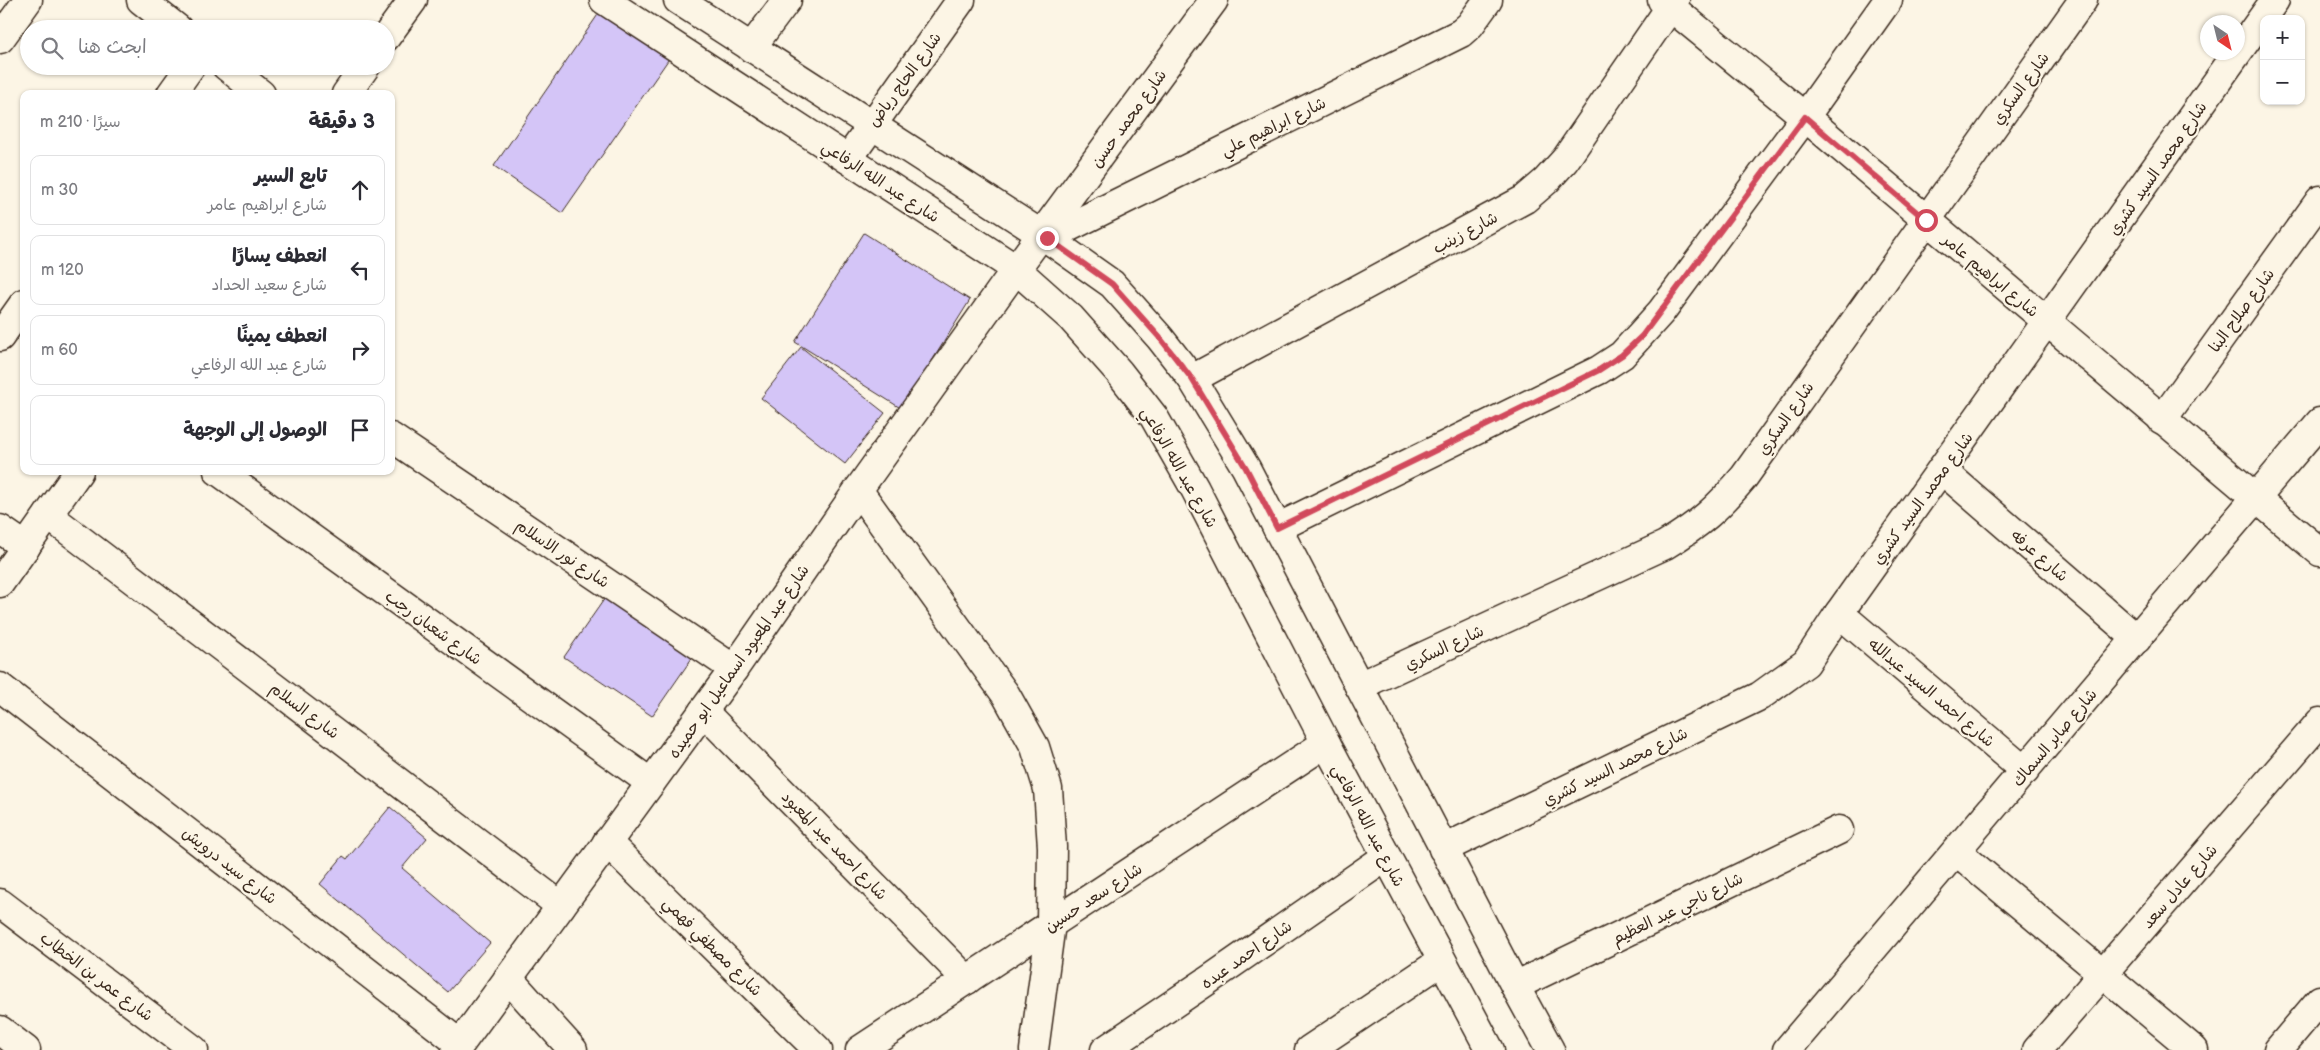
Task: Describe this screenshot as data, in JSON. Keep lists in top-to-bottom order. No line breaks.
{"streets":{"street":["شارع الحاج رياض","شارع السكري","شارع محمد حسن","شارع ابراهيم علي","شارع محمد السيد كشري","شارع عبد الله الرفاعي","شارع زينب","شارع ابراهيم عامر","شارع صلاح البنا","شارع نور الاسلام","شارع عرفه","شارع شعبان رجب","شارع عبد المعبود اسماعيل ابو حميده","شارع احمد السيد عبدالله","شارع السلام","شارع صابر السماك","شارع احمد عبد المعبود","شارع سيد درويش","شارع عادل سعد","شارع سعد حسين","شارع ناجي عبد العظيم","شارع مصطفي فهمي","شارع احمد عبده","شارع عمر بن الخطاب"]},"crossings":[["شارع الحاج رياض","شارع عبد الله الرفاعي"],["شارع السكري","شارع ابراهيم عامر"],["شارع محمد حسن","شارع ابراهيم علي"],["شارع محمد حسن","شارع عبد الله الرفاعي"],["شارع محمد حسن","شارع عبد المعبود اسماعيل ابو حميده"],["شارع محمد السيد كشري","شارع ابراهيم عامر"],["شارع محمد السيد كشري","شارع عرفه"],["شارع محمد السيد كشري","شارع احمد السيد عبدالله"],["شارع عبد الله الرفاعي","شارع عبد المعبود اسماعيل ابو حميده"],["شارع عبد الله الرفاعي","شارع سعد حسين"],["شارع عبد الله الرفاعي","شارع احمد عبده"],["شارع زينب","شارع ابراهيم عامر"],["شارع ابراهيم عامر","شارع صلاح البنا"],["شارع ابراهيم عامر","شارع صابر السماك"],["شارع نور الاسلام","شارع عبد المعبود اسماعيل ابو حميده"],["شارع عرفه","شارع صابر السماك"],["شارع شعبان رجب","شارع عبد المعبود اسماعيل ابو حميده"],["شارع عبد المعبود اسماعيل ابو حميده","شارع السلام"],["شارع عبد المعبود اسماعيل ابو حميده","شارع احمد عبد المعبود"],["شارع عبد المعبود اسماعيل ابو حميده","شارع سيد درويش"],["شارع عبد المعبود اسماعيل ابو حميده","شارع مصطفي فهمي"],["شارع احمد السيد عبدالله","شارع صابر السماك"],["شارع احمد عبد المعبود","شارع سعد حسين"]],"north":"bottom right","page":{"map_buttons":["+","−"],"search":"ابحث هنا","heading":["3 دقيقة","سيرًا · 210 m"],"list":[["تابع السير","شارع ابراهيم عامر","30 m"],["انعطف يسارًا","شارع سعيد الحداد","120 m"],["انعطف يمينًا","شارع عبد الله الرفاعي","60 m"],"الوصول إلى الوجهة"]}}
